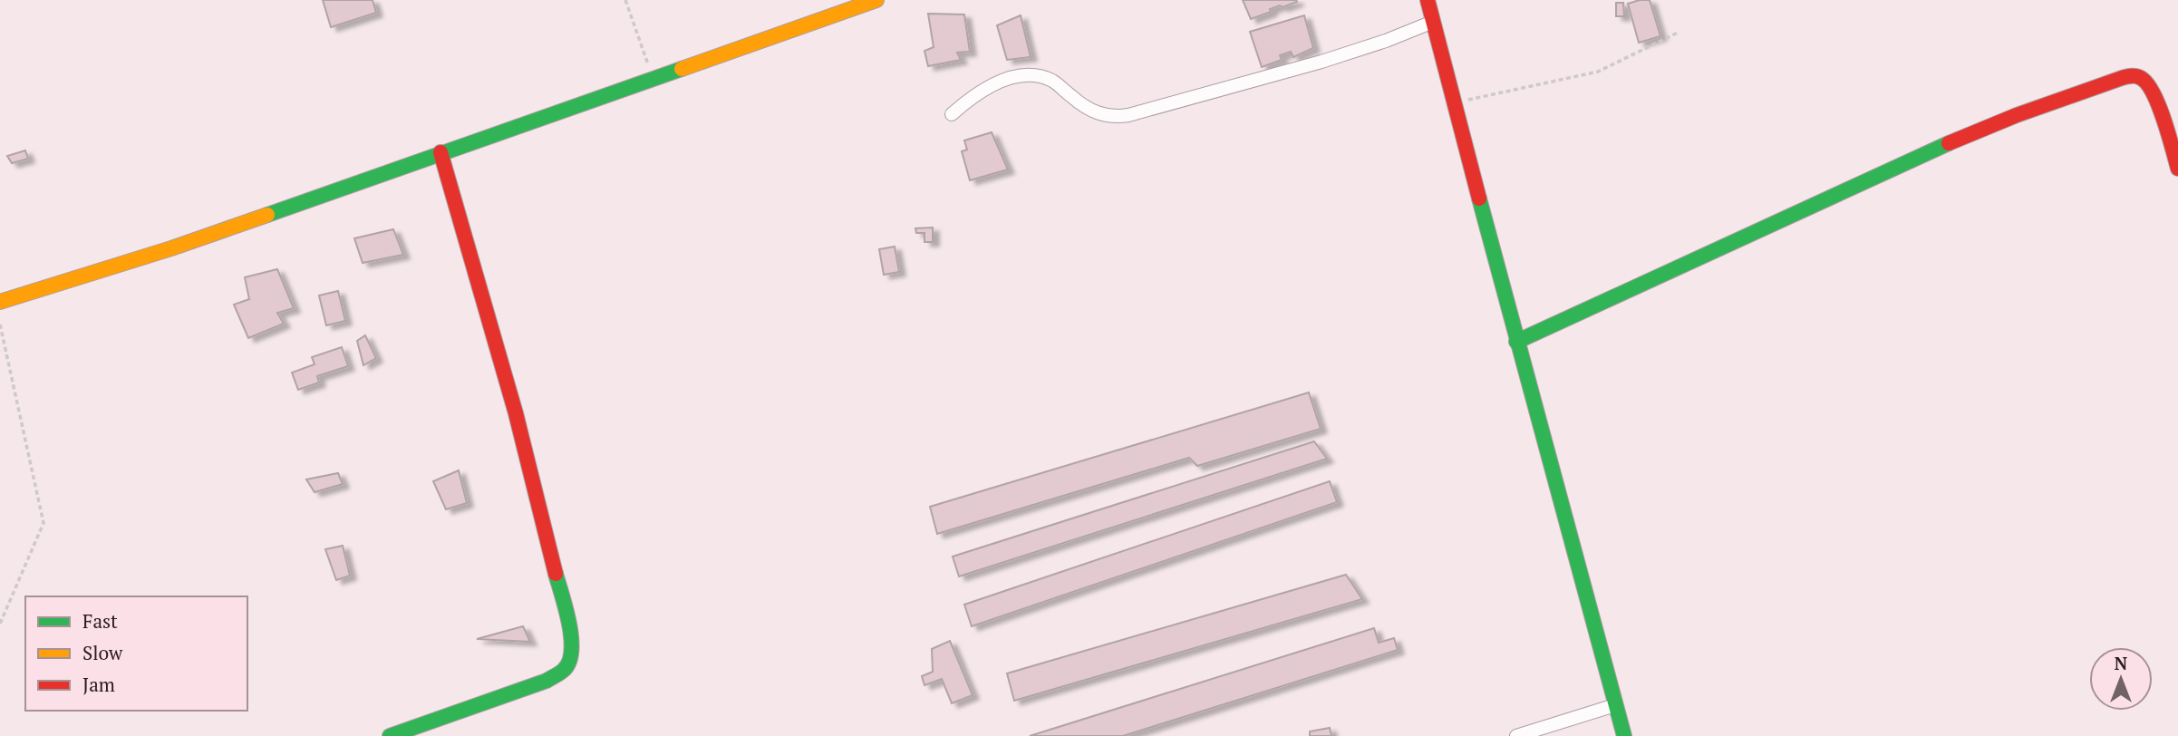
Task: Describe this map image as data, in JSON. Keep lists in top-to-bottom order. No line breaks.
{"legend":["Fast","Slow","Jam"],"north":"top"}
